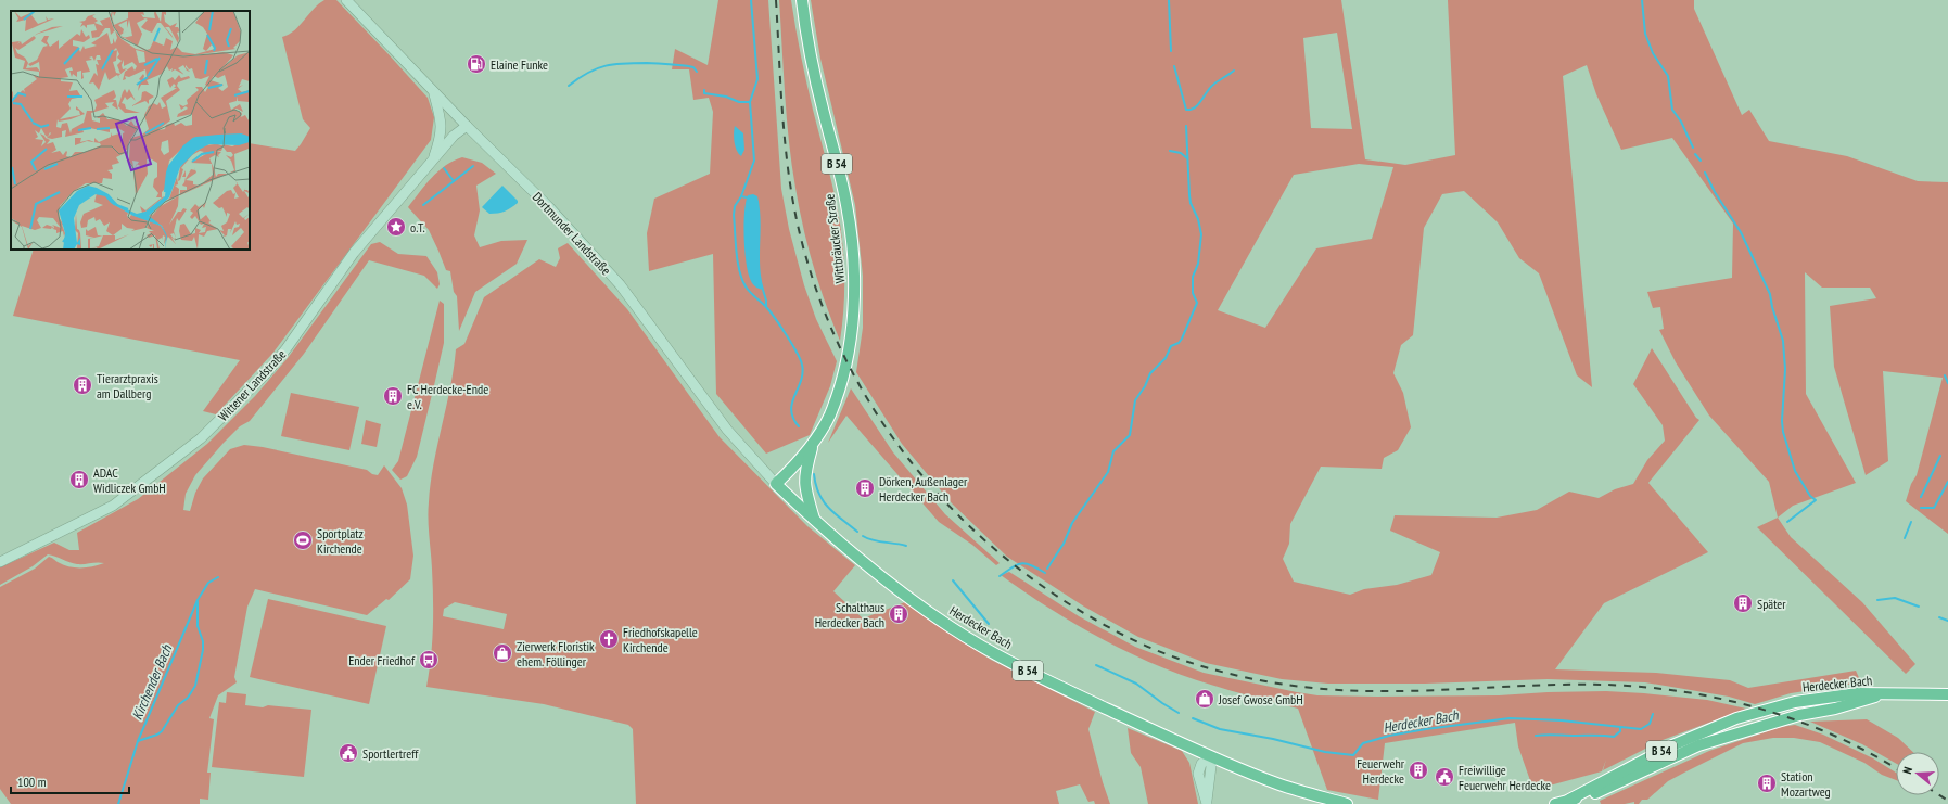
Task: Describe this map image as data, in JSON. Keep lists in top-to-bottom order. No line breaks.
{"streets":{"main road":["B 54","Dortmunder Landstraße","Wittbräucker Straße","Wittener Landstraße","Herdecker Bach"]},"crossings":[["Dortmunder Landstraße","Wittbräucker Straße"],["Dortmunder Landstraße","Wittener Landstraße"],["Dortmunder Landstraße","Herdecker Bach"],["Wittbräucker Straße","Herdecker Bach"]],"water":["Kirchender Bach","Herdecker Bach"],"places":{"fuel station":["Elaine Funke"],"place":["o.T."],"building":["Tierarztpraxis am Dallberg","FC Herdecke-Ende e.V.","ADAC Widliczek GmbH","Dörken, Außenlager Herdecker Bach","Später","Schalthaus Herdecker Bach","Feuerwehr Herdecke","Station Mozartweg"],"sports":["Sportplatz Kirchende"],"church":["Friedhofskapelle Kirchende"],"shop":["Zierwerk Floristik ehem. Föllinger","Josef Gwose GmbH"],"bus stop":["Ender Friedhof"],"public building":["Sportlertreff","Freiwillige Feuerwehr Herdecke"]},"scale_bar":"100 m","north":"left"}
